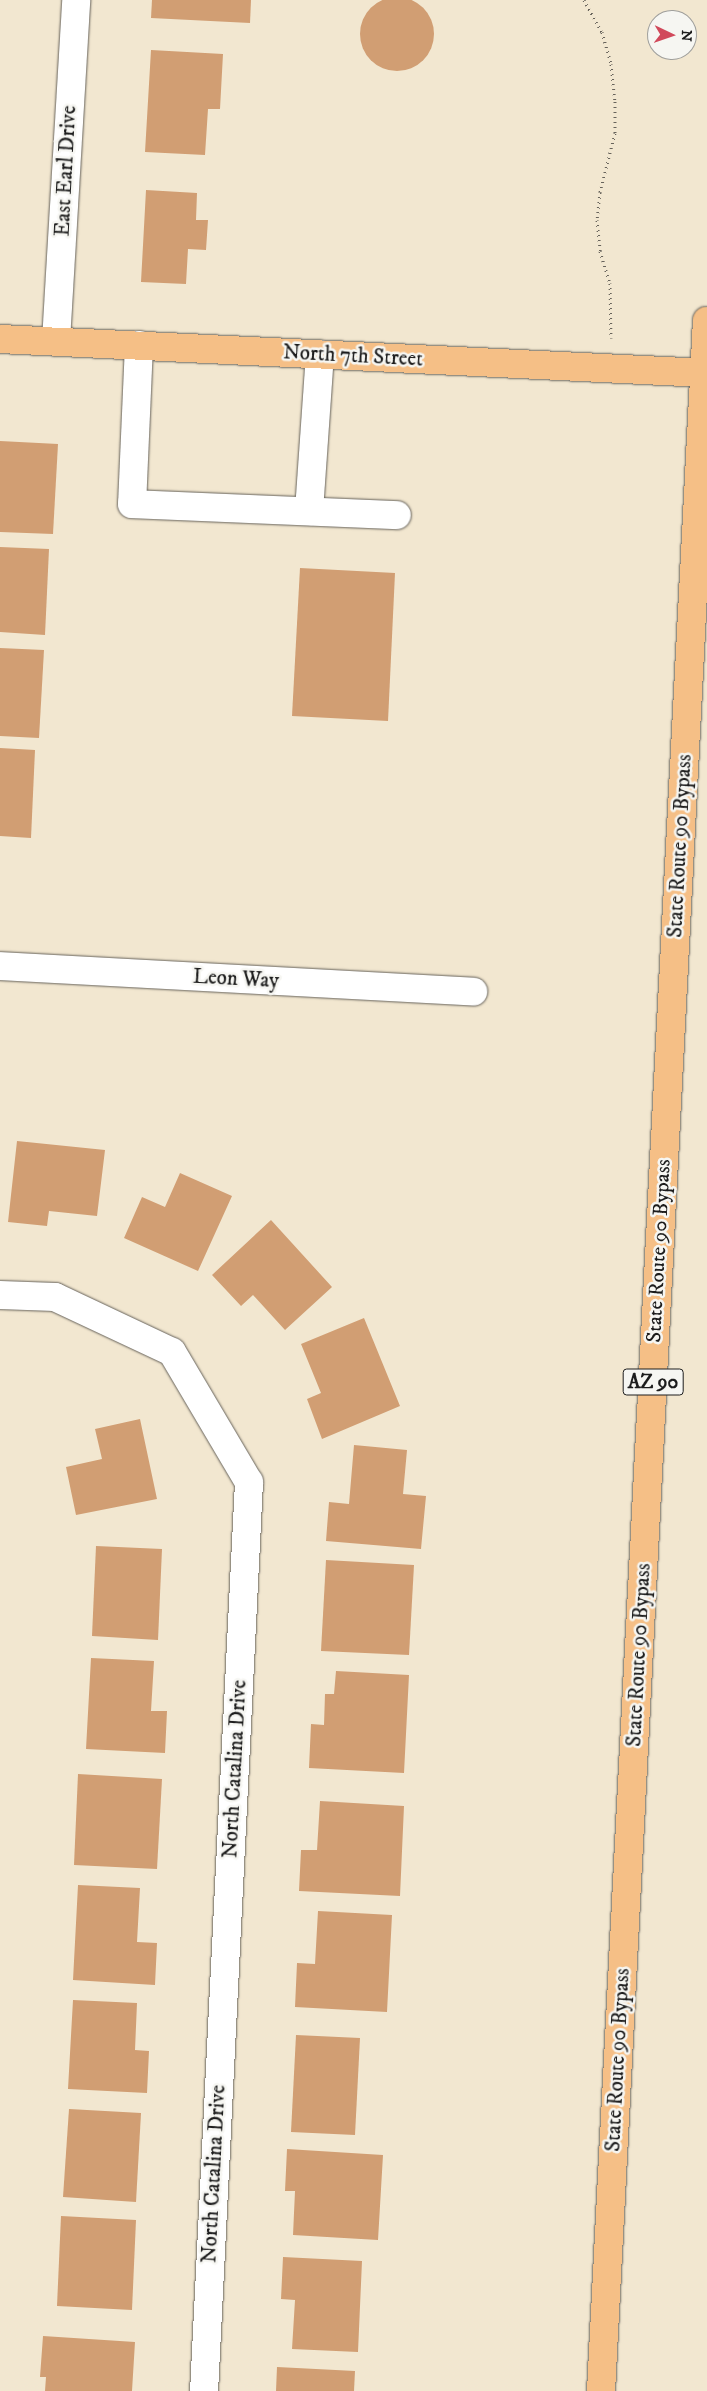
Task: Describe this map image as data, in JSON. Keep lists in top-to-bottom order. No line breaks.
{"streets":{"main road":["North 7th Street","State Route 90 Bypass","AZ 90"],"street":["East Earl Drive","Leon Way","North Catalina Drive"]},"crossings":[["East Earl Drive","North 7th Street"],["North 7th Street","State Route 90 Bypass"]],"north":"right"}
